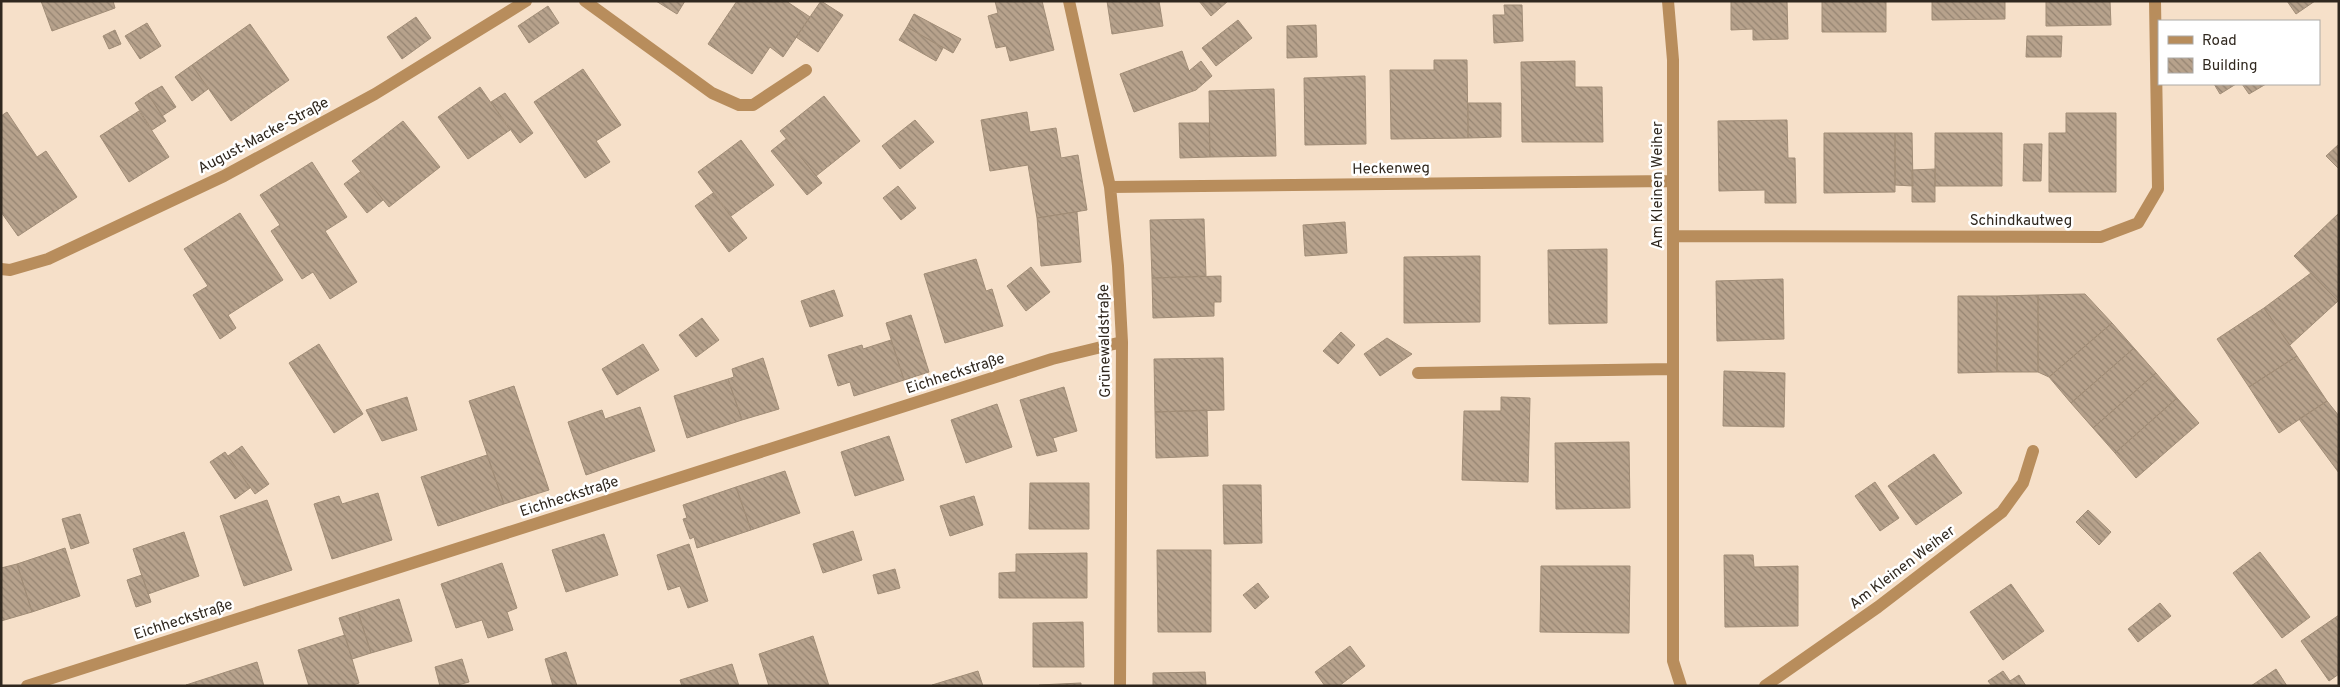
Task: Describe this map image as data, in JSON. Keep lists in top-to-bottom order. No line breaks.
{"streets":{"street":["August-Macke-Straße","Heckenweg","Am Kleinen Weiher","Schindkautweg","Grünewaldstraße","Eichheckstraße"]},"crossings":[["Heckenweg","Am Kleinen Weiher"],["Heckenweg","Grünewaldstraße"],["Am Kleinen Weiher","Schindkautweg"],["Grünewaldstraße","Eichheckstraße"]],"legend":["Road","Building"]}
